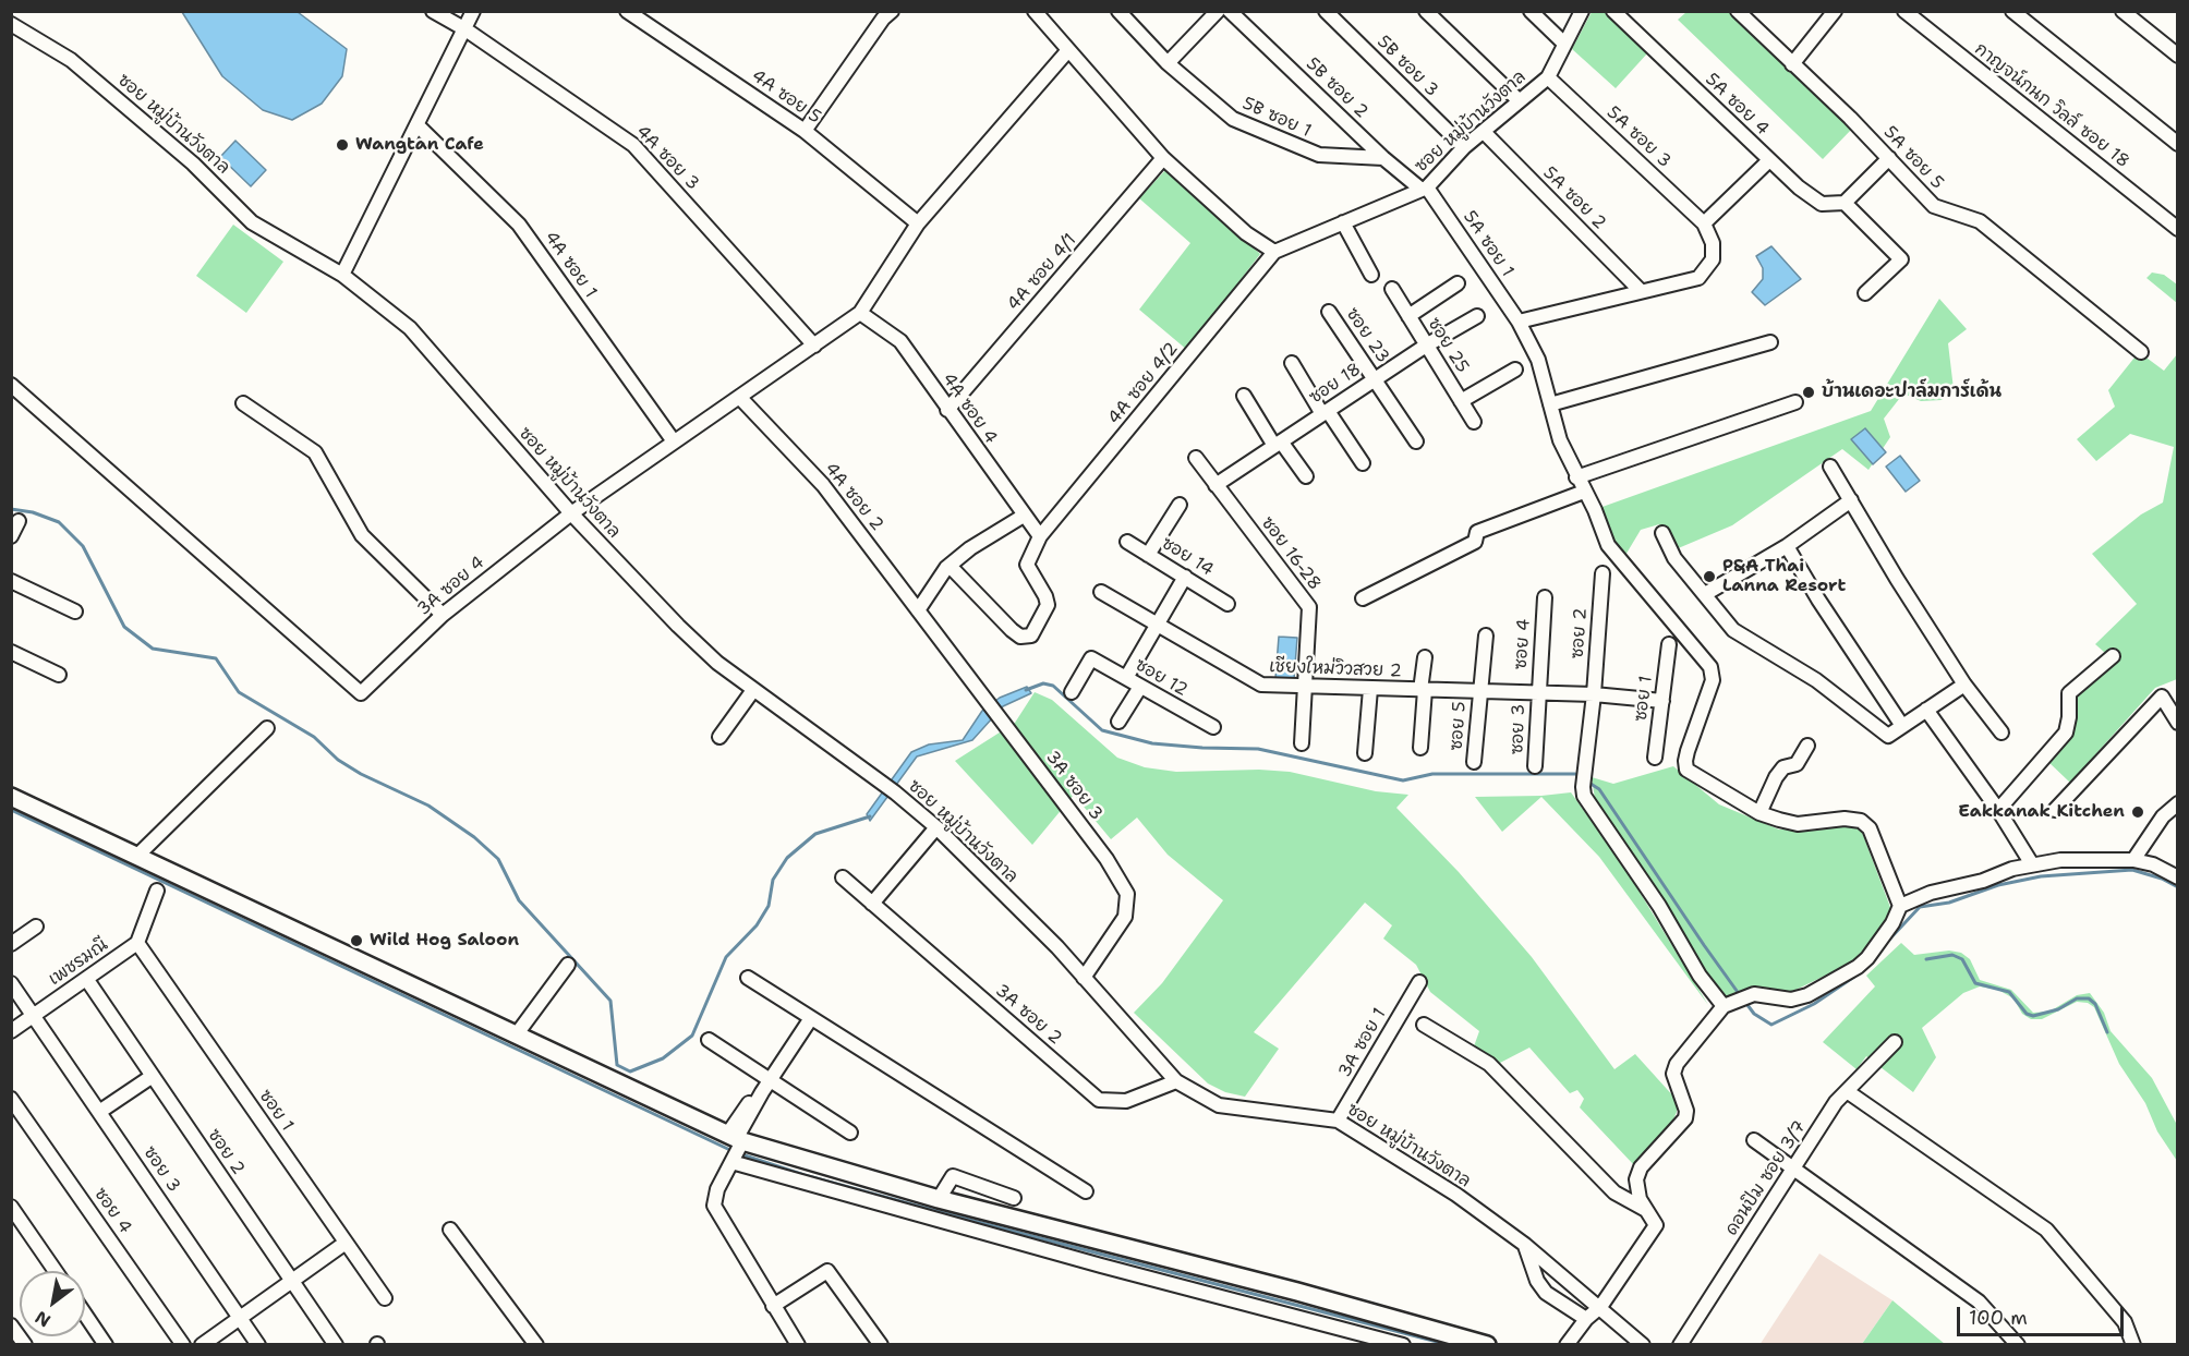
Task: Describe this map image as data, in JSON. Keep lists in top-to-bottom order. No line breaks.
{"streets":{"street":["5B ซอย 3","5B ซอย 2","4A ซอย 5","5A ซอย 4","กาญจน์กนก วิลล์ ซอย 18","5B ซอย 1","ซอย หมู่บ้านวังตาล","5A ซอย 3","4A ซอย 3","5A ซอย 5","5A ซอย 2","5A ซอย 1","4A ซอย 1","4A ซอย 4/1","ซอย 23","ซอย 25","4A ซอย 4/2","ซอย 18","4A ซอย 4","4A ซอย 2","ซอย 16-28","ซอย 14","3A ซอย 4","ซอย 2","ซอย 4","เชียงใหม่วิวสวย 2","ซอย 12","ซอย 1","ซอย 5","ซอย 3","3A ซอย 3","เพชรมณี","3A ซอย 2","3A ซอย 1","ดอนปิม ซอย 3/7"]},"crossings":[["5B ซอย 3","ซอย หมู่บ้านวังตาล"],["5B ซอย 2","5B ซอย 1"],["5B ซอย 2","ซอย หมู่บ้านวังตาล"],["5B ซอย 2","5A ซอย 1"],["ซอย หมู่บ้านวังตาล","5A ซอย 3"],["ซอย หมู่บ้านวังตาล","5A ซอย 2"],["ซอย หมู่บ้านวังตาล","5A ซอย 1"],["ซอย หมู่บ้านวังตาล","4A ซอย 4/2"],["ซอย หมู่บ้านวังตาล","3A ซอย 4"],["ซอย หมู่บ้านวังตาล","3A ซอย 3"],["ซอย หมู่บ้านวังตาล","3A ซอย 2"],["ซอย หมู่บ้านวังตาล","3A ซอย 1"],["4A ซอย 3","3A ซอย 4"],["4A ซอย 1","3A ซอย 4"],["4A ซอย 4/1","4A ซอย 4"],["ซอย 23","ซอย 18"],["ซอย 25","ซอย 18"],["4A ซอย 4/2","4A ซอย 4"],["ซอย 18","ซอย 16-28"],["4A ซอย 4","3A ซอย 4"],["4A ซอย 2","3A ซอย 4"],["4A ซอย 2","3A ซอย 3"],["ซอย 16-28","เชียงใหม่วิวสวย 2"],["ซอย 2","เชียงใหม่วิวสวย 2"],["ซอย 2","เพชรมณี"],["ซอย 4","เชียงใหม่วิวสวย 2"],["ซอย 4","ซอย 3"],["เชียงใหม่วิวสวย 2","ซอย 1"],["เชียงใหม่วิวสวย 2","ซอย 5"],["เชียงใหม่วิวสวย 2","ซอย 3"],["ซอย 1","เพชรมณี"],["ซอย 3","เพชรมณี"]],"places":["Wangtan Cafe","บ้านเดอะปาล์มการ์เด้น","P&A Thai Lanna Resort","Eakkanak Kitchen","Wild Hog Saloon"],"scale_bar":"100 m","north":"bottom left"}
